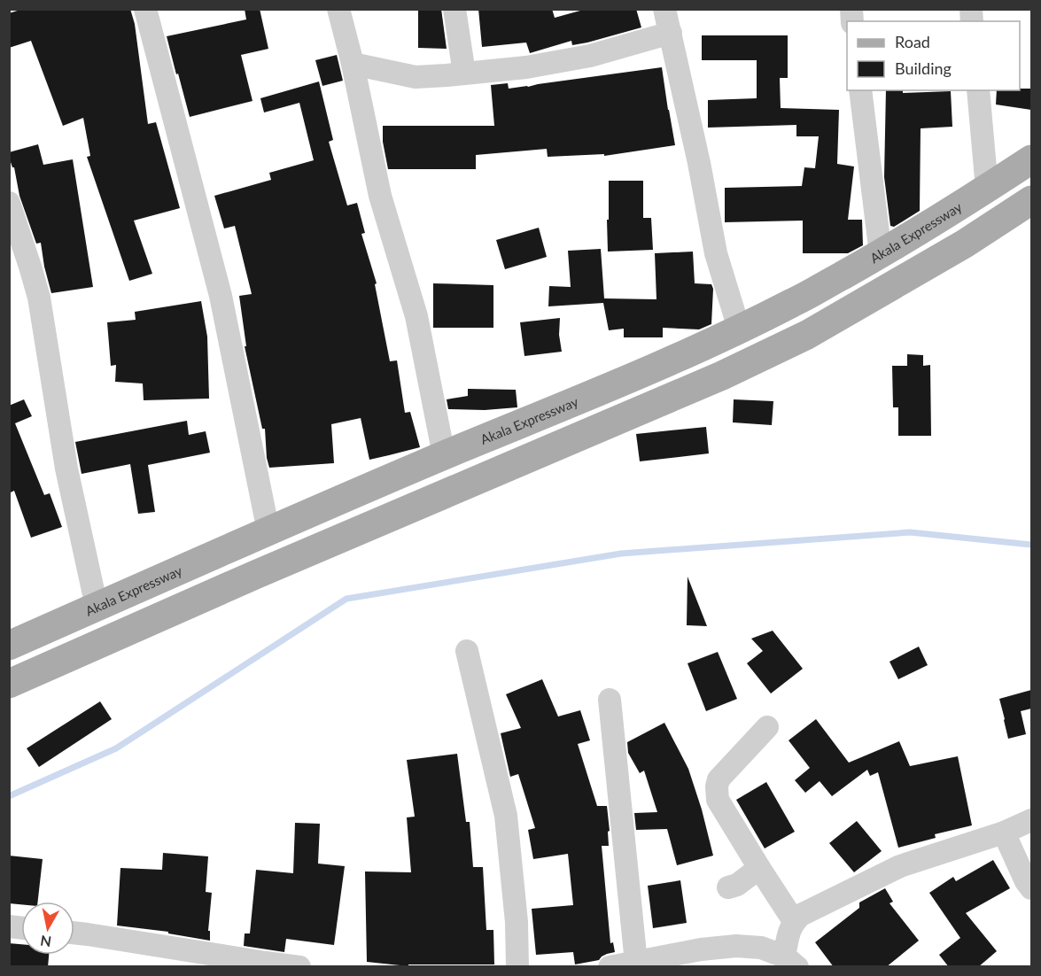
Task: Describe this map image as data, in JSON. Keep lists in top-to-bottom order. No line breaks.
{"streets":{"main road":["Akala Expressway"]},"legend":["Road","Building"],"north":"bottom"}
